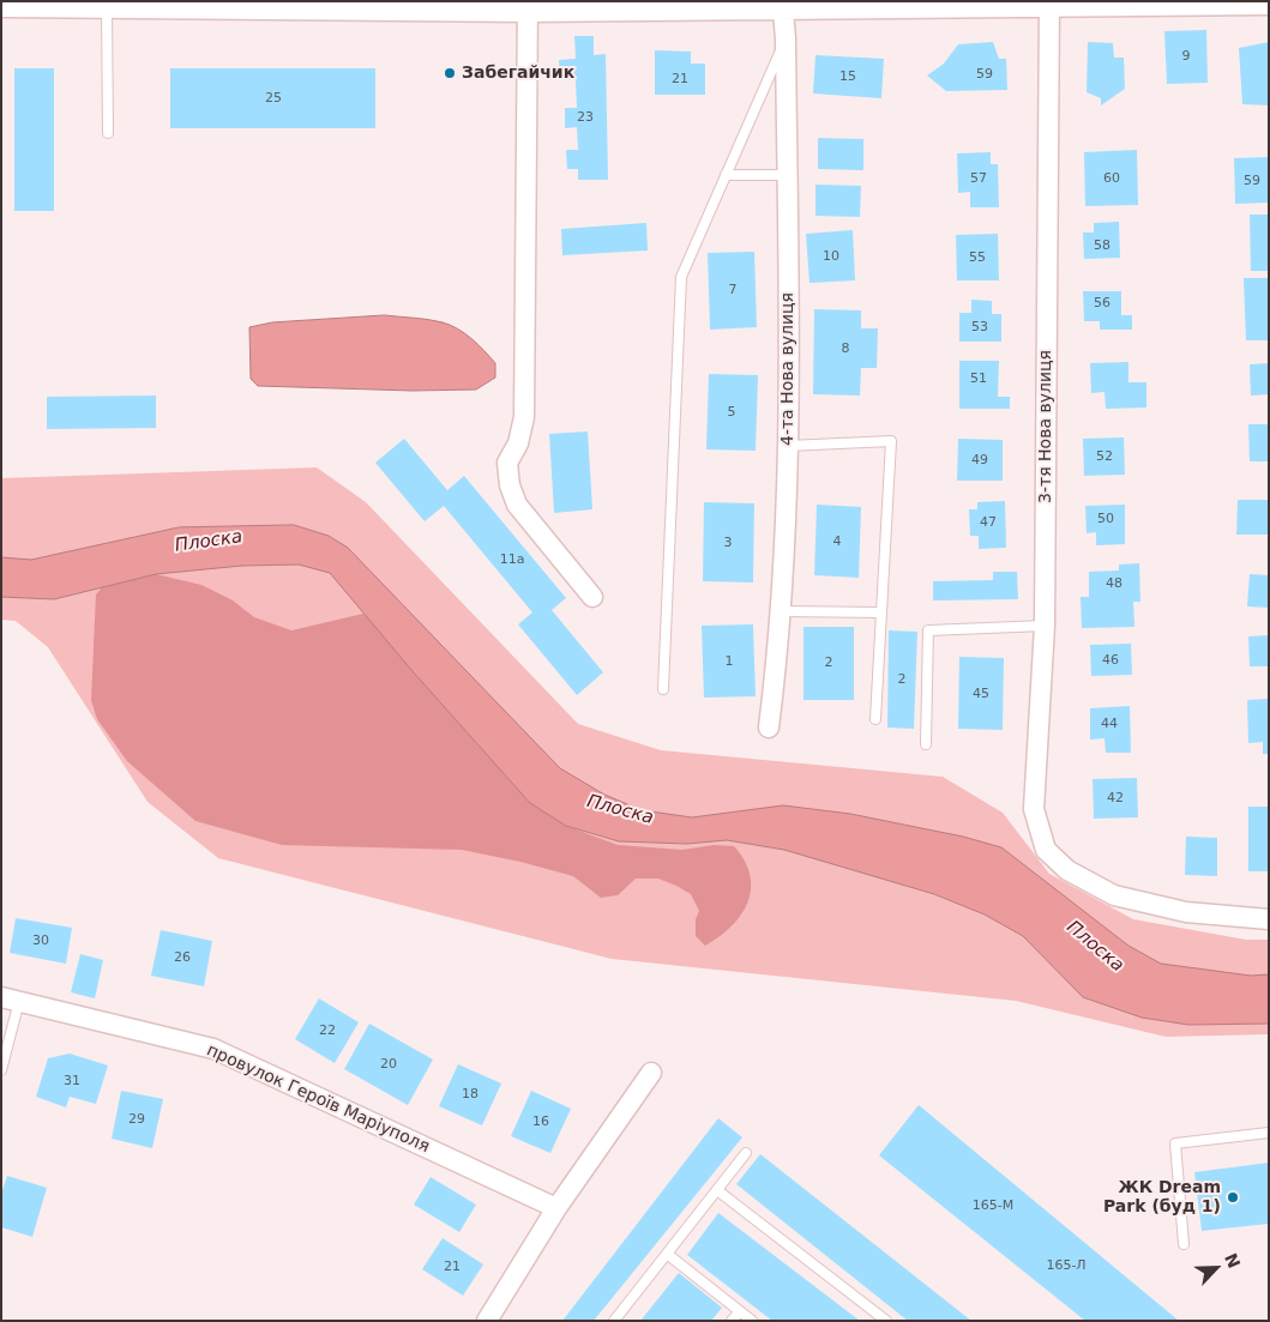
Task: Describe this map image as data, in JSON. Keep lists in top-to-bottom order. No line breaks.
{"streets":{"street":["4-та Нова вулиця","3-тя Нова вулиця","провулок Героїв Маріуполя"]},"water":["Плоска"],"places":["Забегайчик","ЖК Dream Park (буд 1)"],"house_numbers":["9","59","15","21","25","23","57","60","59","58","10","55","7","56","53","8","51","5","52","49","50","47","4","3","11а","48","46","1","2","2","45","44","42","30","26","22","20","31","18","29","16","165-М","165-Л","21"],"north":"top right"}
